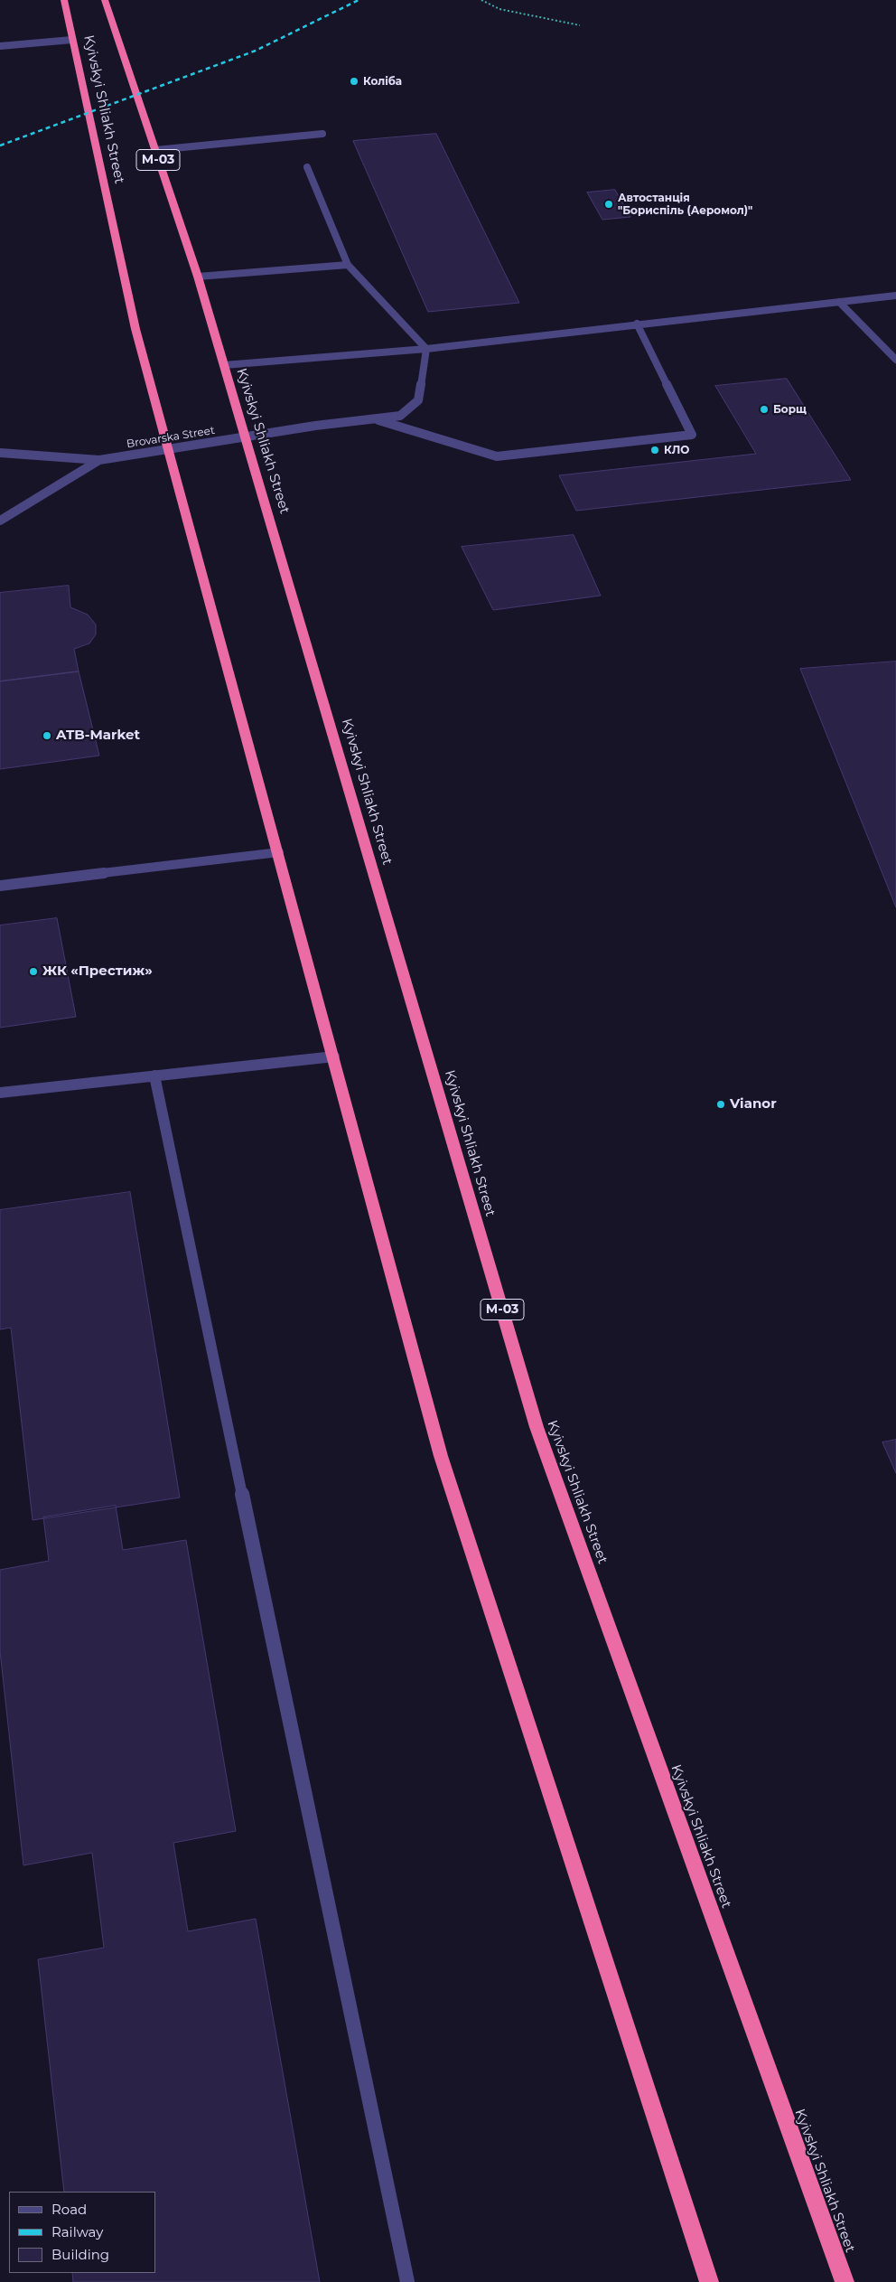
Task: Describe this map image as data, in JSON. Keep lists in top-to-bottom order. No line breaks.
{"streets":{"highway":["Kyivskyi Shliakh Street","М-03"],"street":["Brovarska Street"]},"crossings":[["Kyivskyi Shliakh Street","Brovarska Street"]],"places":["Коліба","Автостанція \"Бориспіль (Аеромол)\"","Борщ","КЛО","ATB-Market","ЖК «Престиж»","Vianor"],"legend":["Road","Railway","Building"]}
